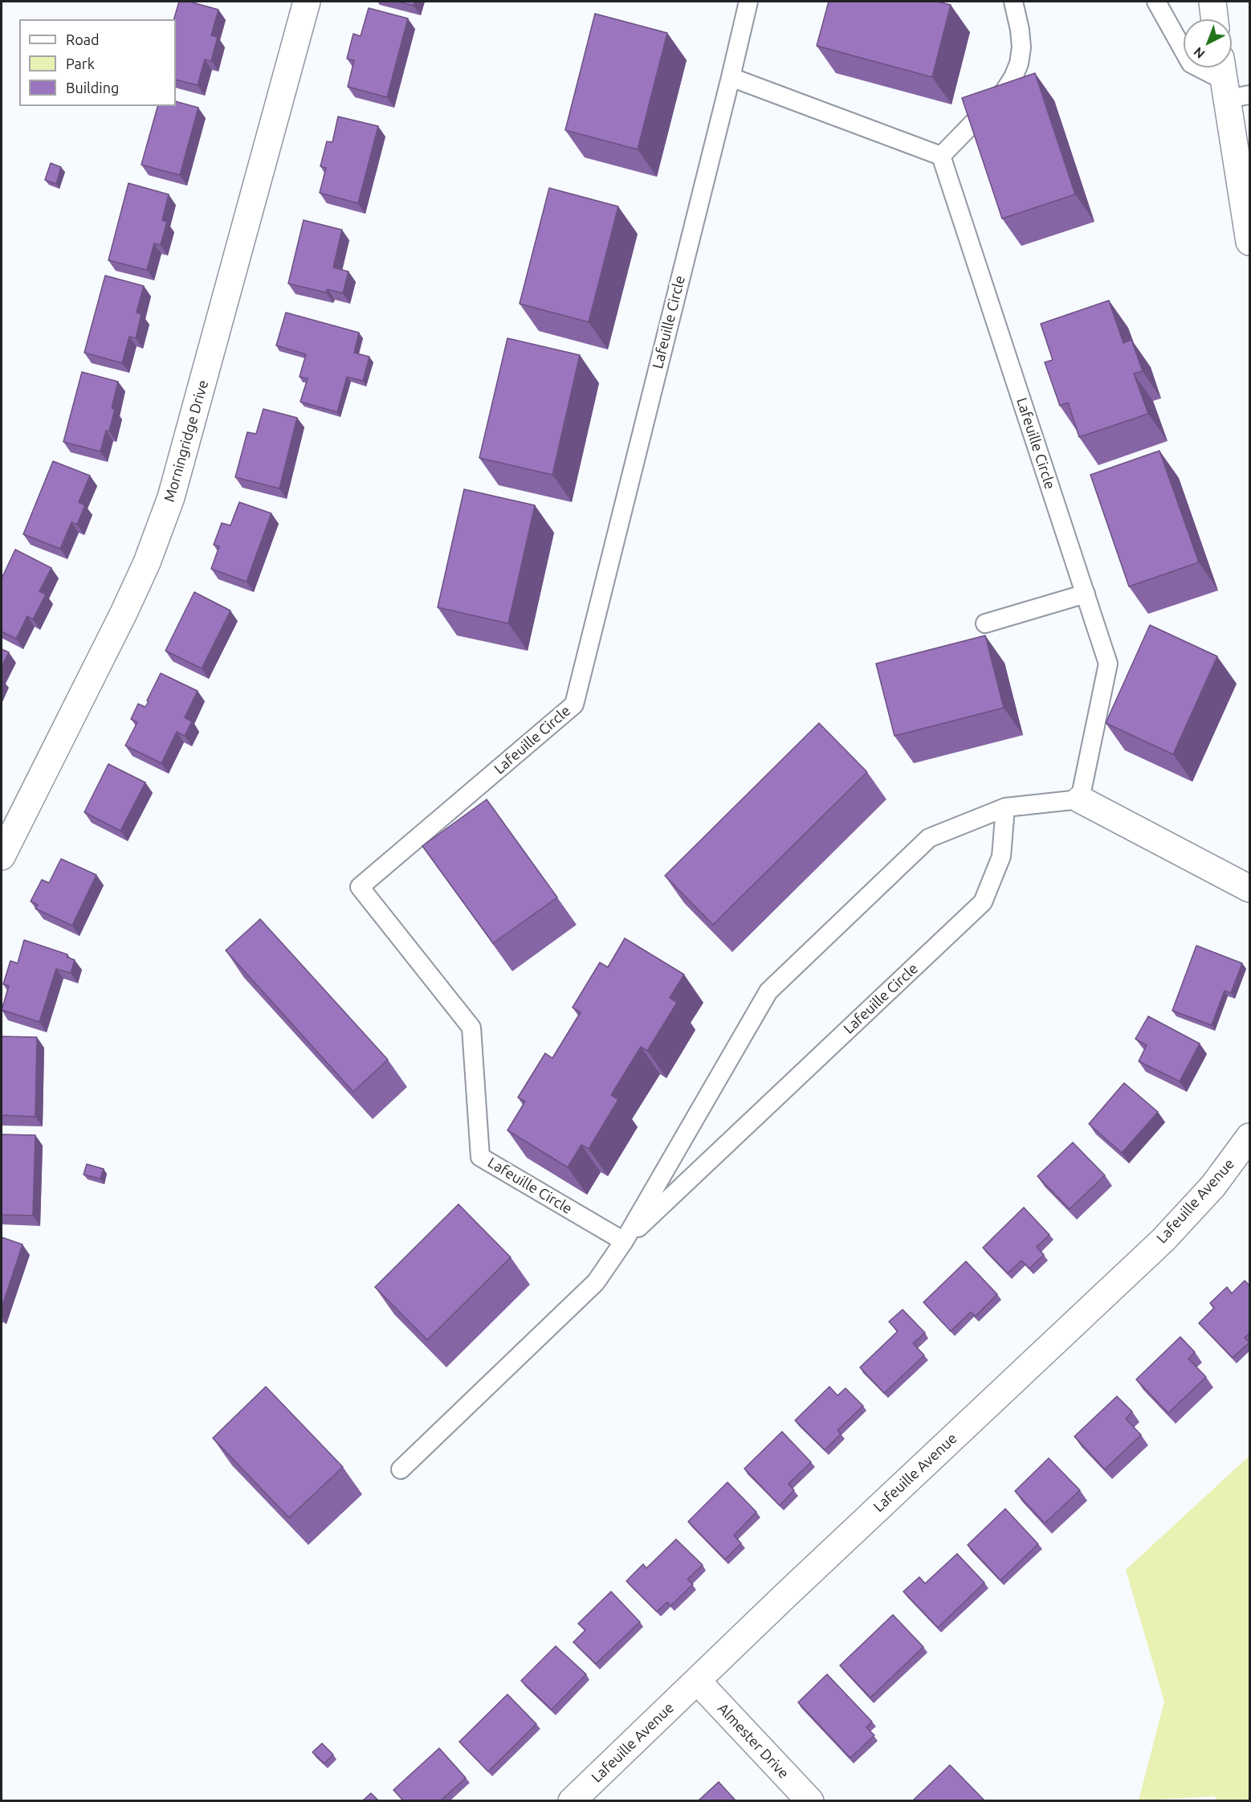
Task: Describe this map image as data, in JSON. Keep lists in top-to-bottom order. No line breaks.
{"streets":{"street":["Morningridge Drive","Lafeuille Avenue","Almester Drive"],"lane":["Lafeuille Circle"]},"crossings":[["Lafeuille Avenue","Almester Drive"]],"legend":["Road","Park","Building"],"north":"bottom left"}
